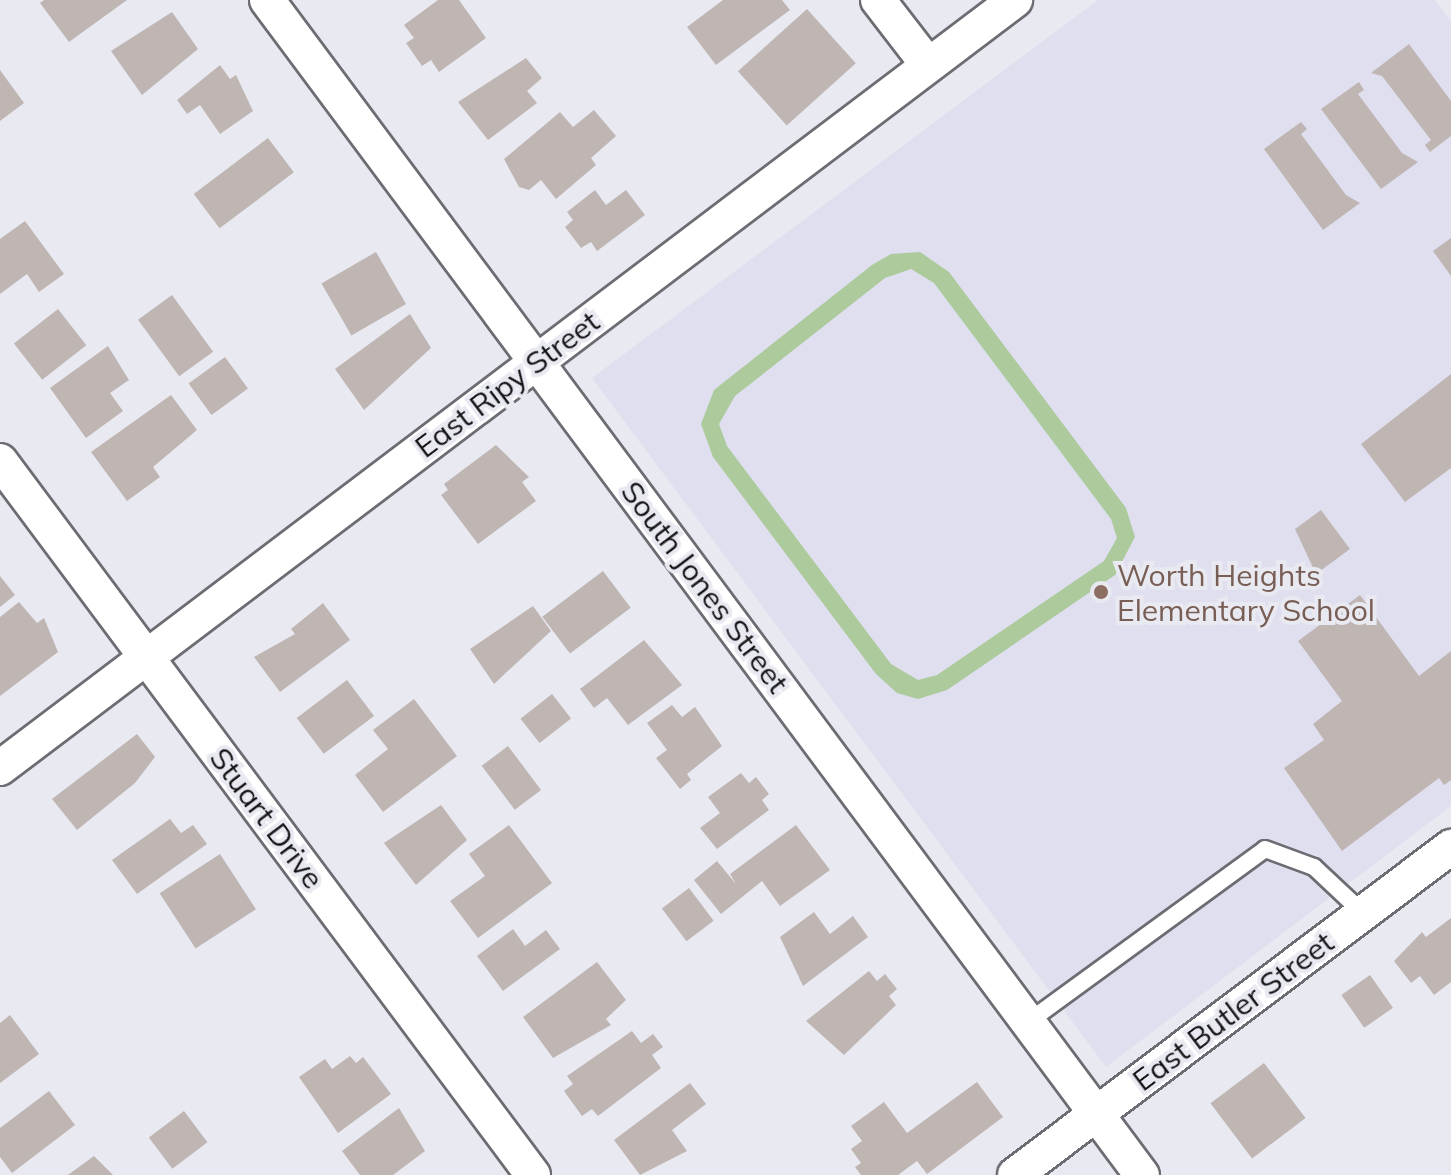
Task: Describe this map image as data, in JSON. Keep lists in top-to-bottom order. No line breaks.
{"streets":{"street":["East Ripy Street","South Jones Street","Stuart Drive","East Butler Street"]},"crossings":[["East Ripy Street","South Jones Street"],["East Ripy Street","Stuart Drive"],["South Jones Street","East Butler Street"]],"places":["Worth Heights Elementary School"]}
